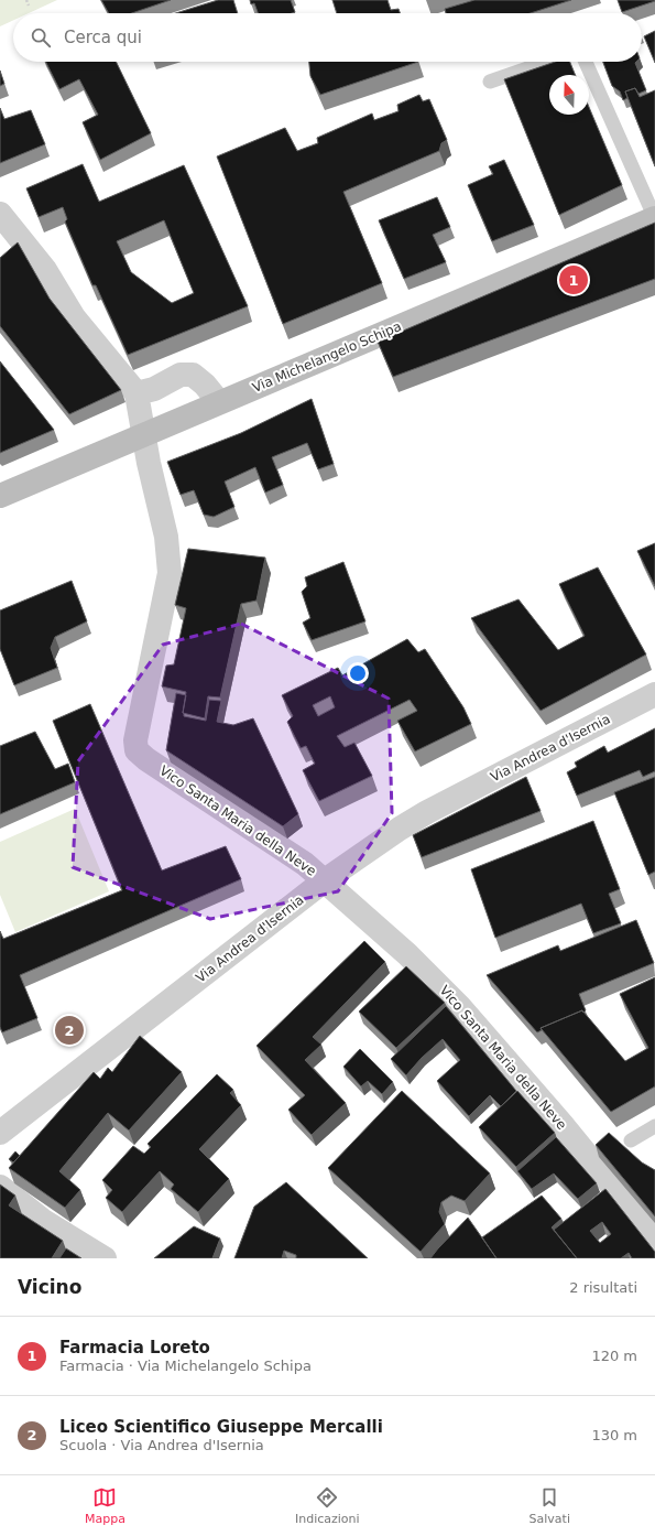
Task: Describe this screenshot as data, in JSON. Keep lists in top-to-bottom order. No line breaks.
{"streets":{"street":["Via Michelangelo Schipa","Via Andrea d'Isernia","Vico Santa Maria della Neve"]},"north":"top","page":{"search":"Cerca qui","pins":["1","2"],"heading":["Vicino","2 risultati"],"list":[{"mark":"1","name":"Farmacia Loreto","note":"Farmacia · Via Michelangelo Schipa","value":"120 m"},{"mark":"2","name":"Liceo Scientifico Giuseppe Mercalli","note":"Scuola · Via Andrea d'Isernia","value":"130 m"}],"nav":["Mappa","Indicazioni","Salvati"]}}
